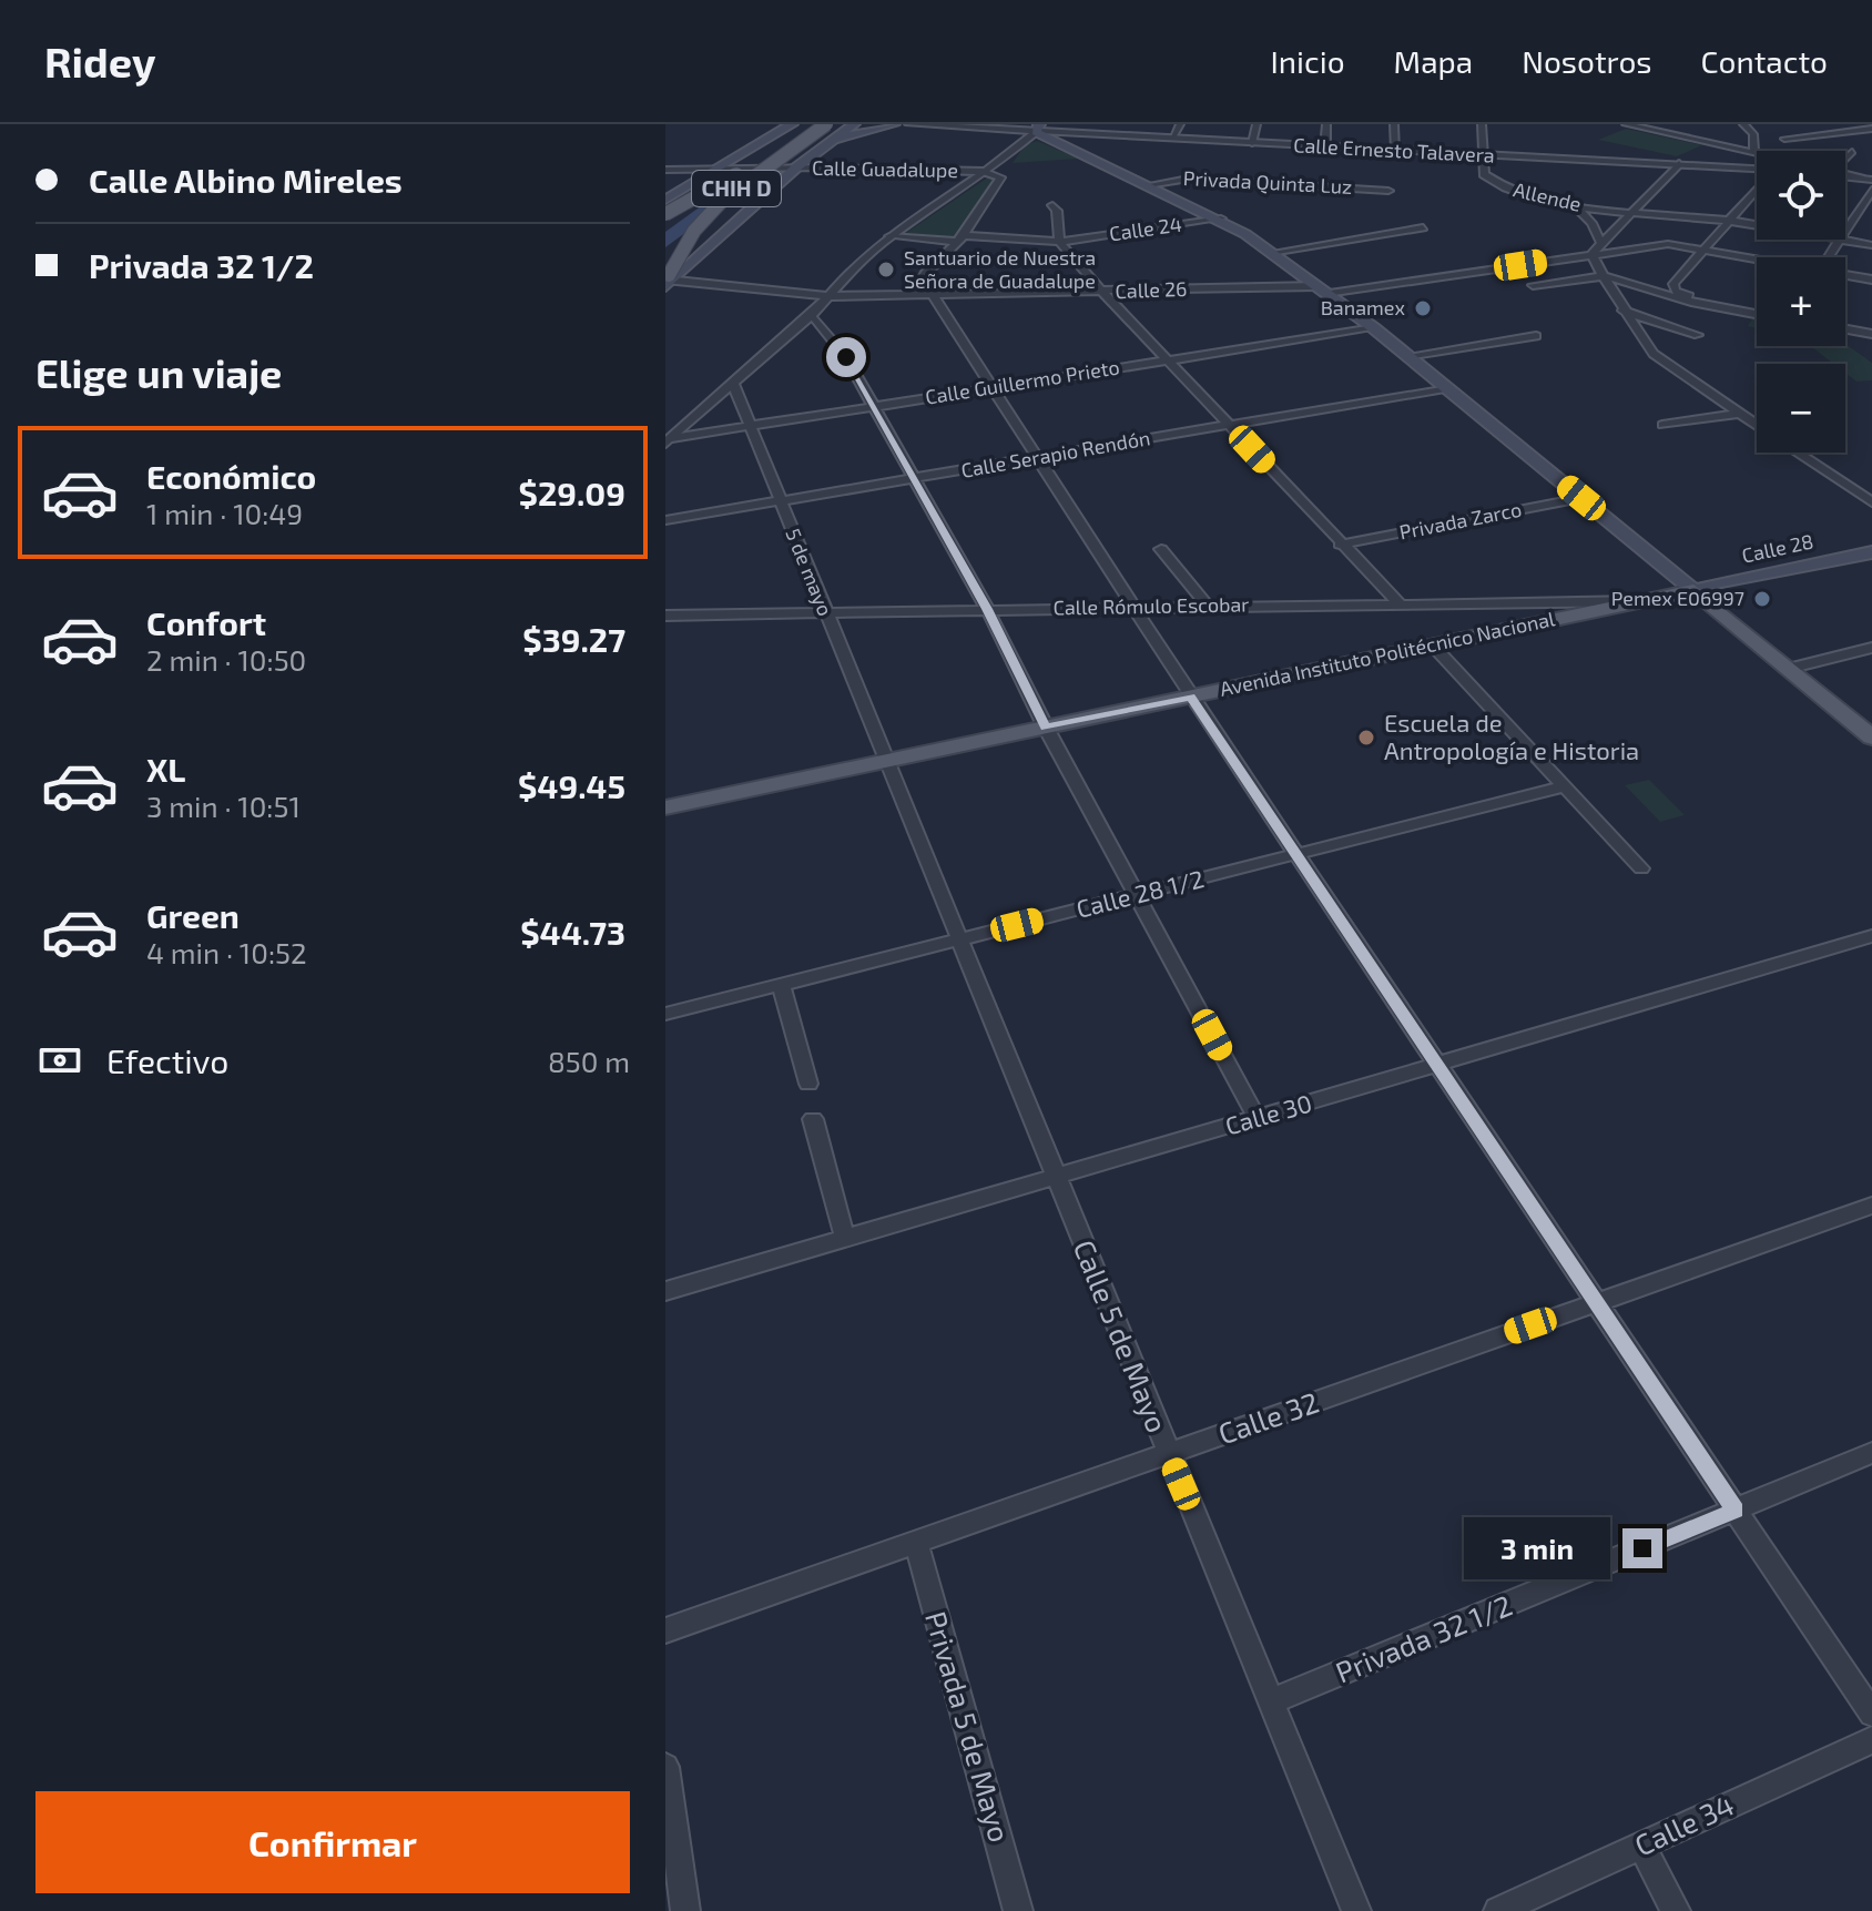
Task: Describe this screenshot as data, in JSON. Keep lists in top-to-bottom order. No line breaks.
{"streets":{"main road":["CHIH D","Calle 28","Avenida Instituto Politécnico Nacional"],"street":["Calle Ernesto Talavera","Calle Guadalupe","Privada Quinta Luz","Allende","Calle 24","Calle 26","Calle Guillermo Prieto","Calle Serapio Rendón","Privada Zarco","5 de mayo","Calle Rómulo Escobar","Calle 28 1/2","Calle 30","Calle 5 de Mayo","Calle 32","Privada 32 1/2","Privada 5 de Mayo","Calle 34"]},"crossings":[["Calle Ernesto Talavera","Allende"],["Calle Guadalupe","Calle 24"],["CHIH D","Calle 26"],["Calle Guillermo Prieto","5 de mayo"],["Calle Serapio Rendón","5 de mayo"],["Calle 28","Avenida Instituto Politécnico Nacional"],["5 de mayo","Calle Rómulo Escobar"],["5 de mayo","Avenida Instituto Politécnico Nacional"],["5 de mayo","Calle 5 de Mayo"],["Calle Rómulo Escobar","Avenida Instituto Politécnico Nacional"],["Avenida Instituto Politécnico Nacional","Calle 5 de Mayo"],["Calle 28 1/2","Calle 5 de Mayo"],["Calle 30","Calle 5 de Mayo"],["Calle 5 de Mayo","Calle 32"],["Calle 5 de Mayo","Privada 32 1/2"],["Calle 32","Privada 5 de Mayo"]],"places":["Santuario de Nuestra Señora de Guadalupe","Banamex","Pemex E06997","Escuela de Antropología e Historia"],"page":{"header":"Ridey","nav":["Inicio","Mapa","Nosotros","Contacto"],"banner":["Calle Albino Mireles","Privada 32 1/2"],"map_buttons":["+","−"],"heading":"Elige un viaje","list":[{"name":"Económico","note":"1 min · 10:49","value":"$29.09"},{"name":"Confort","note":"2 min · 10:50","value":"$39.27"},{"name":"XL","note":"3 min · 10:51","value":"$49.45"},{"name":"Green","note":"4 min · 10:52","value":"$44.73"}],"pay":["Efectivo","850 m"],"bubble":"3 min","buttons":"Confirmar"}}
